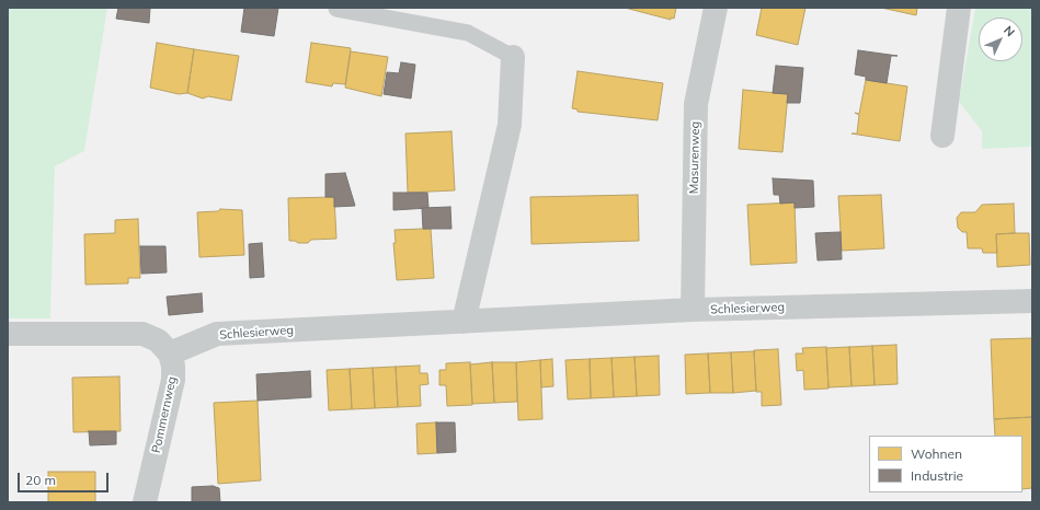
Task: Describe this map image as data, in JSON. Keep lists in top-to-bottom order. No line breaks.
{"streets":{"street":["Masurenweg","Schlesierweg","Pommernweg"]},"crossings":[["Masurenweg","Schlesierweg"],["Schlesierweg","Pommernweg"]],"legend":["Wohnen","Industrie"],"scale_bar":"20 m","north":"top right"}
